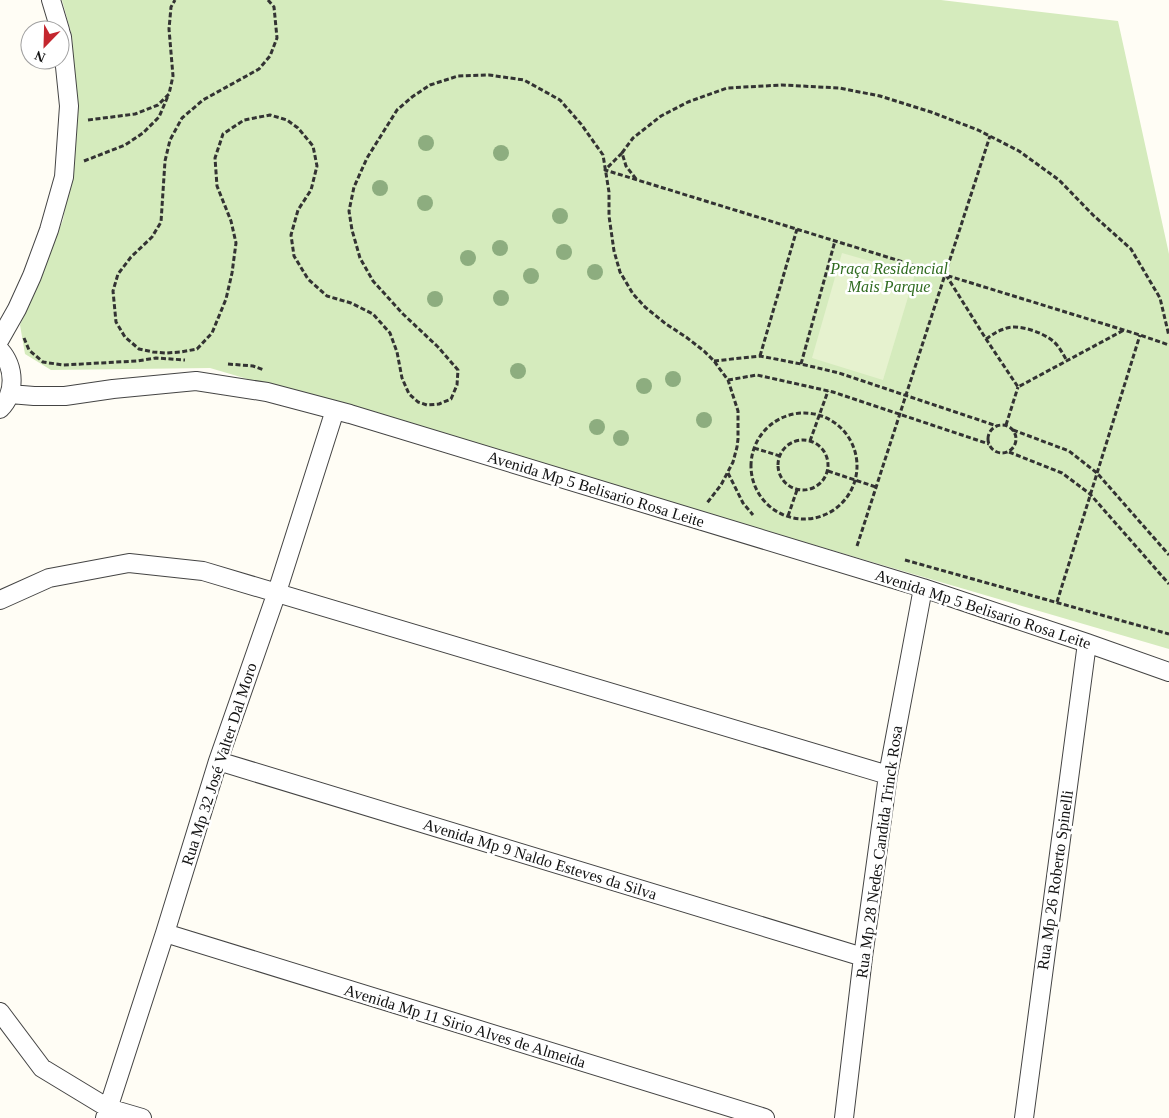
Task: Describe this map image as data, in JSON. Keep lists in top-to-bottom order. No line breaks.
{"streets":{"street":["Avenida Mp 5 Belisario Rosa Leite","Rua Mp 32 José Valter Dal Moro","Rua Mp 28 Nedes Candida Trinck Rosa","Avenida Mp 9 Naldo Esteves da Silva","Rua Mp 26 Roberto Spinelli","Avenida Mp 11 Sirio Alves de Almeida"]},"crossings":[["Avenida Mp 5 Belisario Rosa Leite","Rua Mp 32 José Valter Dal Moro"],["Avenida Mp 5 Belisario Rosa Leite","Rua Mp 28 Nedes Candida Trinck Rosa"],["Avenida Mp 5 Belisario Rosa Leite","Rua Mp 26 Roberto Spinelli"],["Rua Mp 32 José Valter Dal Moro","Avenida Mp 9 Naldo Esteves da Silva"],["Rua Mp 32 José Valter Dal Moro","Avenida Mp 11 Sirio Alves de Almeida"],["Rua Mp 28 Nedes Candida Trinck Rosa","Avenida Mp 9 Naldo Esteves da Silva"]],"parks":["Praça Residencial Mais Parque"],"north":"bottom left"}
